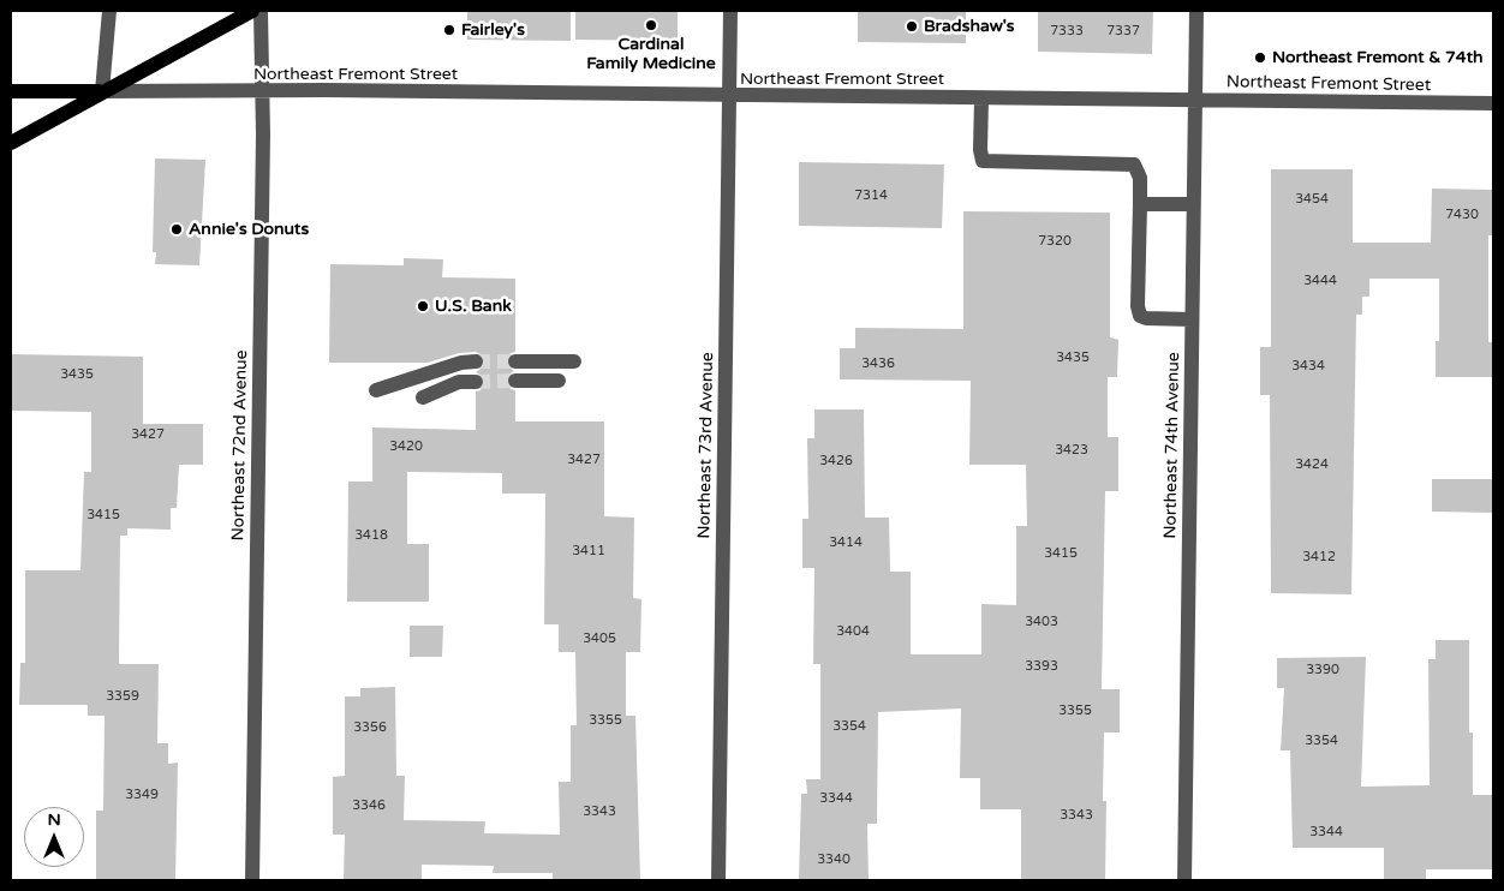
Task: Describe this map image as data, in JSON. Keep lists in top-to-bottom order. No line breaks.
{"streets":{"main road":["Northeast Fremont Street"],"street":["Northeast 72nd Avenue","Northeast 73rd Avenue","Northeast 74th Avenue"]},"crossings":[["Northeast Fremont Street","Northeast 72nd Avenue"],["Northeast Fremont Street","Northeast 73rd Avenue"],["Northeast Fremont Street","Northeast 74th Avenue"]],"places":["Cardinal Family Medicine","Bradshaw's","Fairley's","Northeast Fremont & 74th","Annie's Donuts","U.S. Bank"],"house_numbers":["7333","7337","7314","3454","7430","7320","3444","3435","3436","3434","3435","3427","3420","3423","3427","3426","3424","3415","3418","3414","3411","3415","3412","3403","3404","3405","3393","3390","3359","3355","3355","3354","3356","3354","3349","3344","3346","3343","3343","3344","3340"],"north":"top"}
